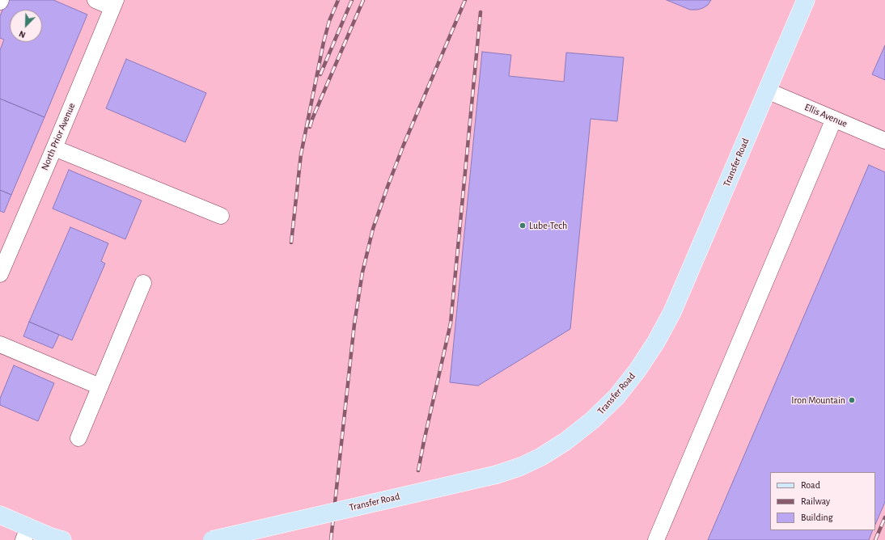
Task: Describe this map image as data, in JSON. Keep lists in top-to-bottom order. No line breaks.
{"streets":{"main road":["Transfer Road"],"street":["Ellis Avenue","North Prior Avenue"]},"crossings":[["Ellis Avenue","Transfer Road"]],"places":["Lube-Tech","Iron Mountain"],"legend":["Road","Railway","Building"],"north":"bottom left"}
